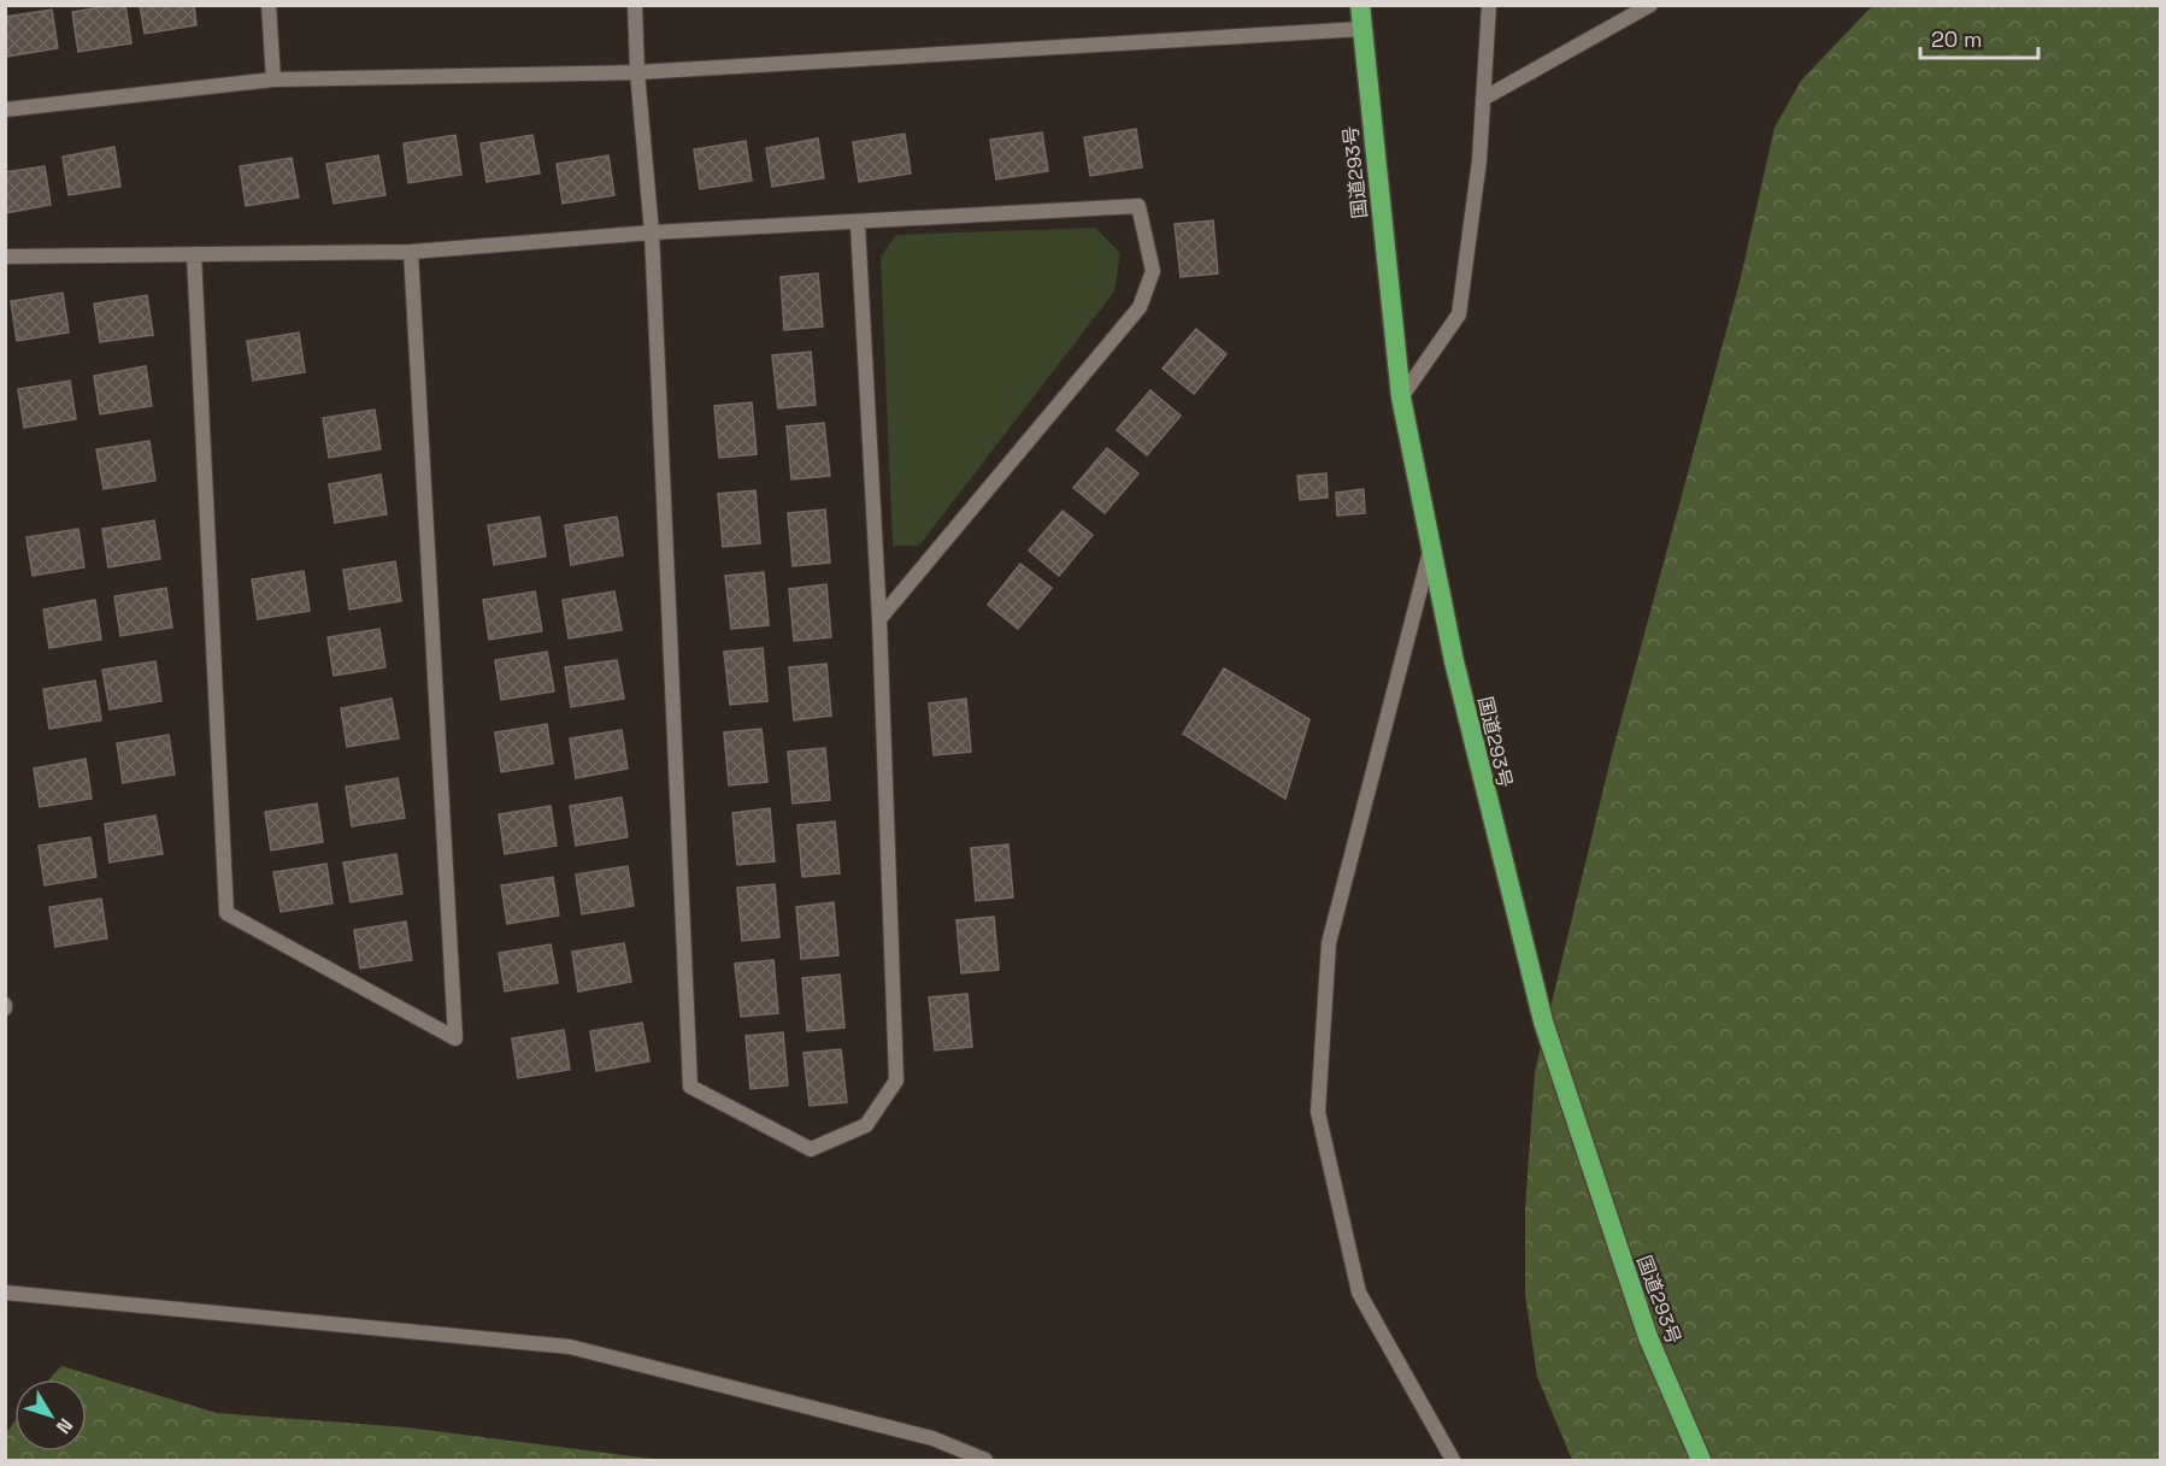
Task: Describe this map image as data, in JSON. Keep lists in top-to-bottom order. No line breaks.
{"streets":{"highway":["国道293号"]},"scale_bar":"20 m","north":"bottom right"}
